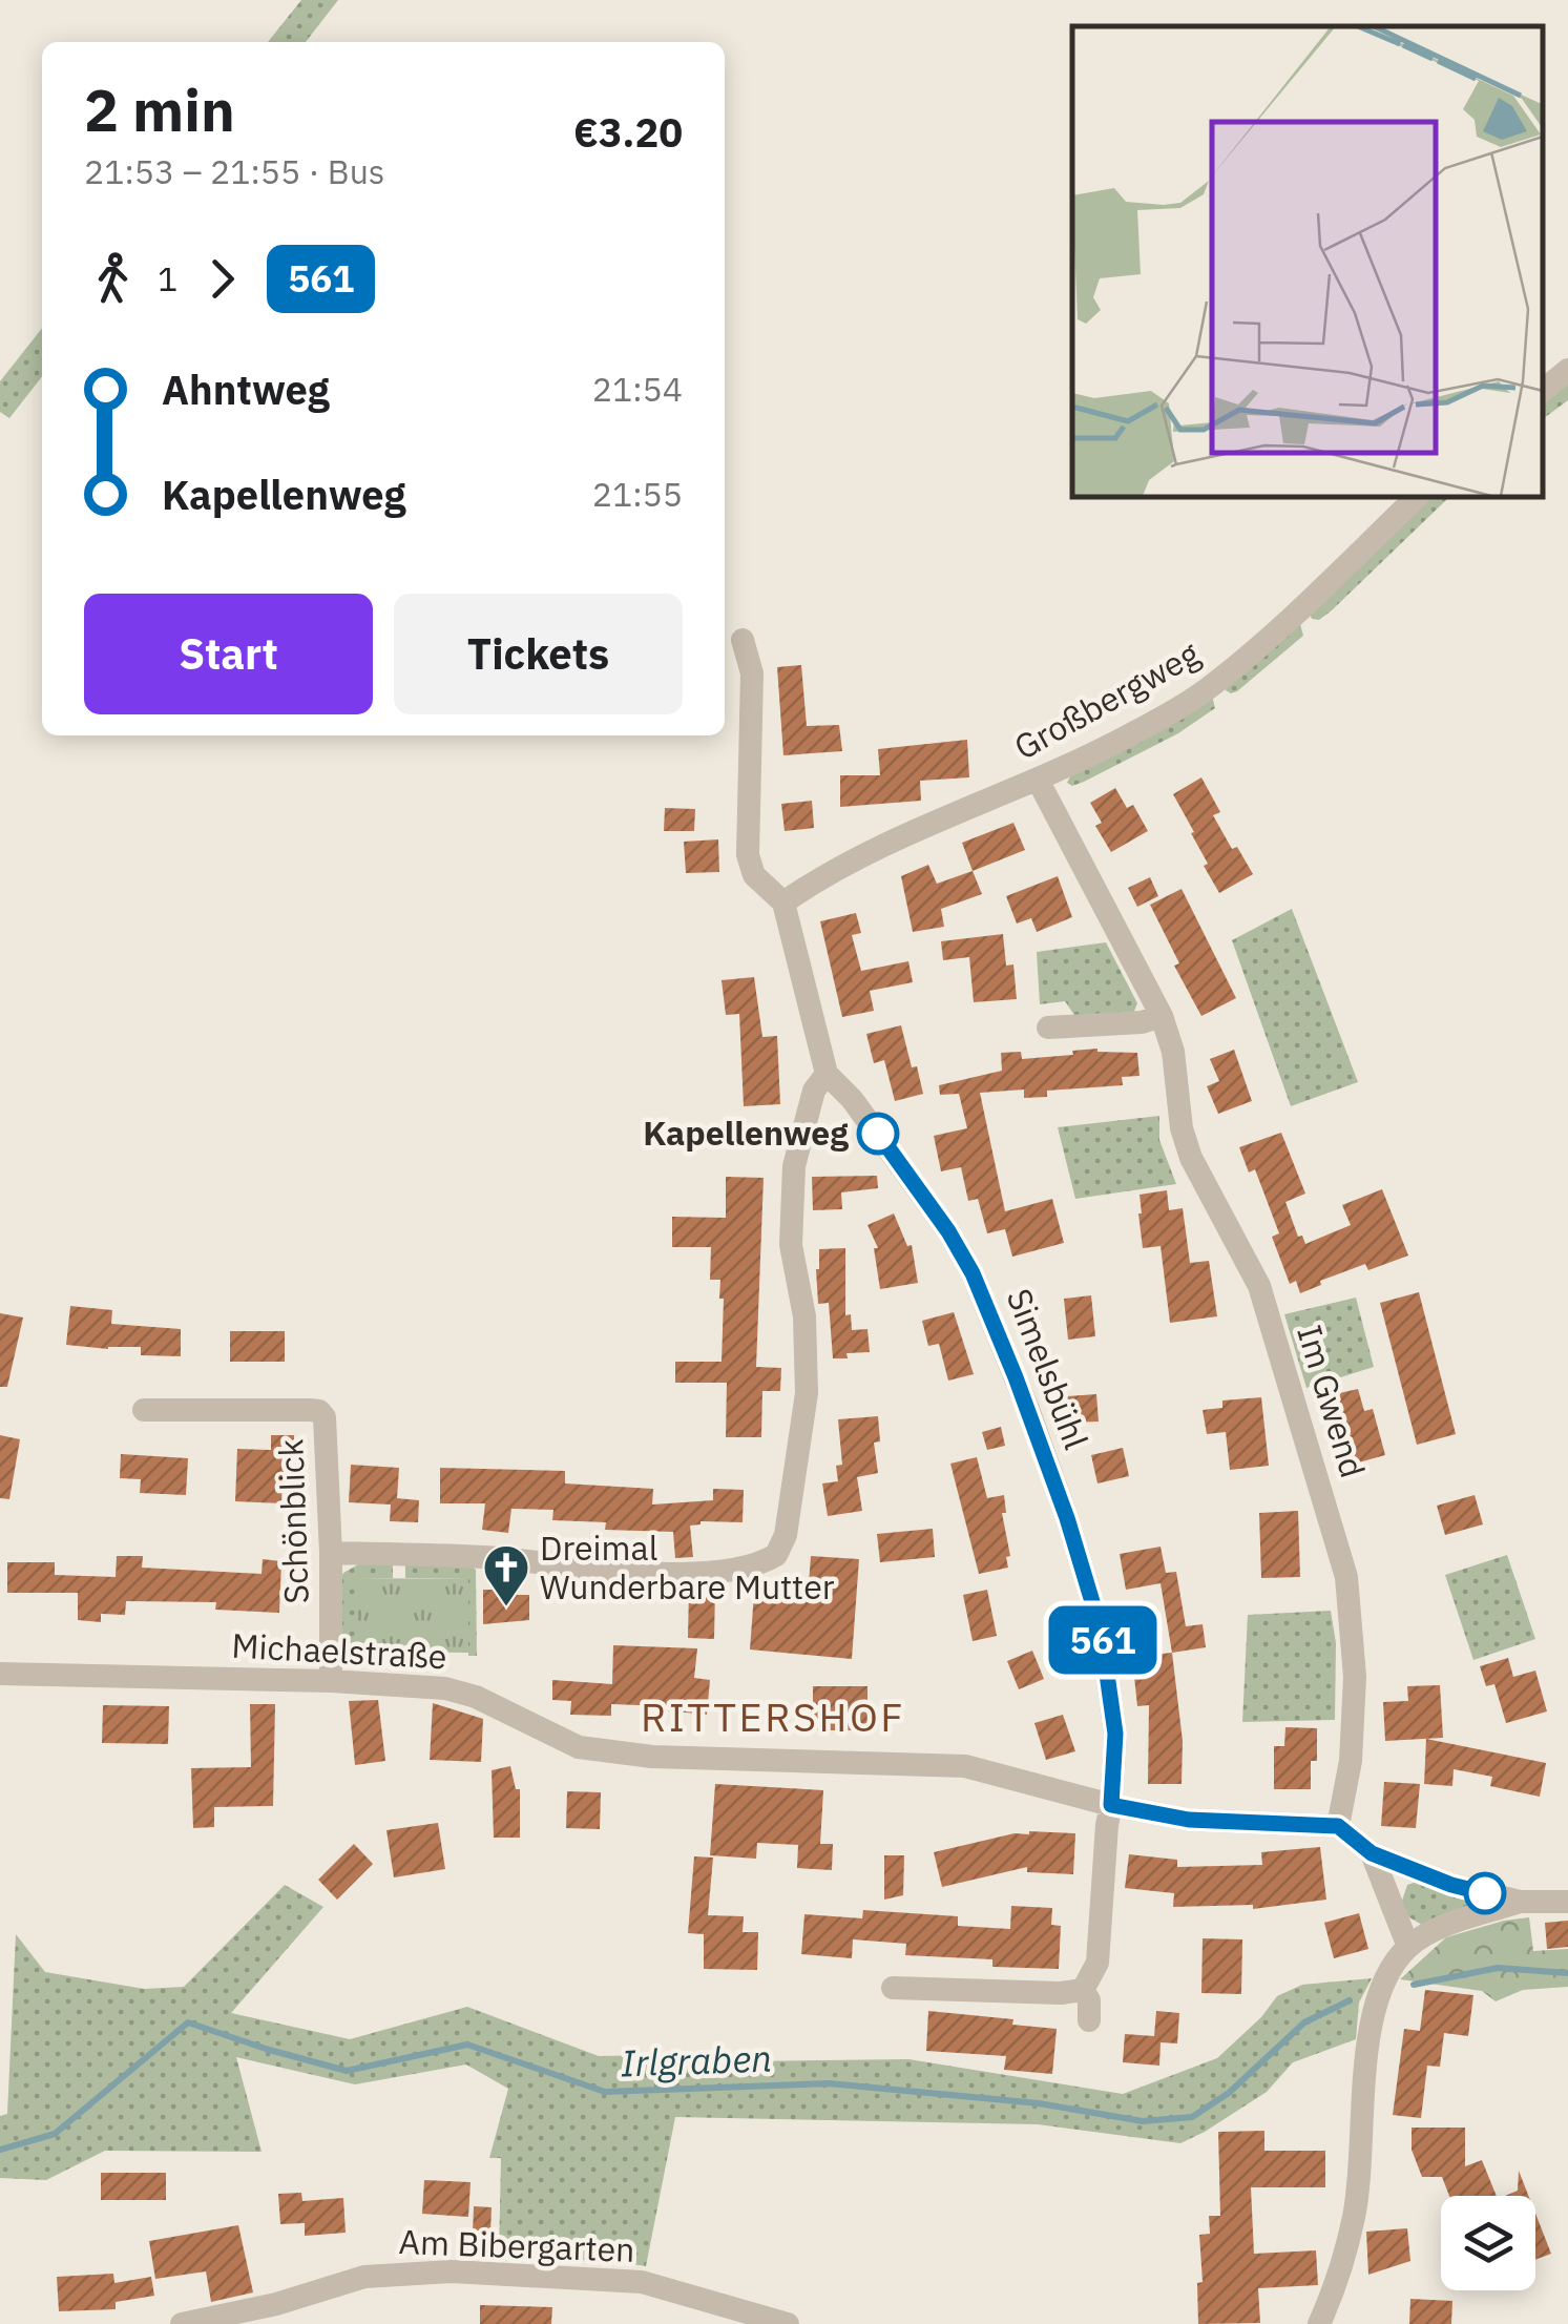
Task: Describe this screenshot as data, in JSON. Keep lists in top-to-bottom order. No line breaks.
{"streets":{"street":["Großbergweg","Simelsbühl","Im Gwend","Schönblick","Michaelstraße","Am Bibergarten"]},"crossings":[["Großbergweg","Simelsbühl"],["Großbergweg","Im Gwend"],["Simelsbühl","Michaelstraße"],["Im Gwend","Michaelstraße"],["Schönblick","Michaelstraße"]],"districts":["RITTERSHOF"],"water":["Irlgraben"],"places":{"other":["Kapellenweg"],"church":["Dreimal Wunderbare Mutter"]},"lines":["bus line 561"],"page":{"on_map":"561","heading":["2 min","21:53 – 21:55 · Bus","€3.20"],"legs":["1","561"],"list":[{"name":"Ahntweg","value":"21:54"},{"name":"Kapellenweg","value":"21:55"}],"buttons":["Start","Tickets"]}}
